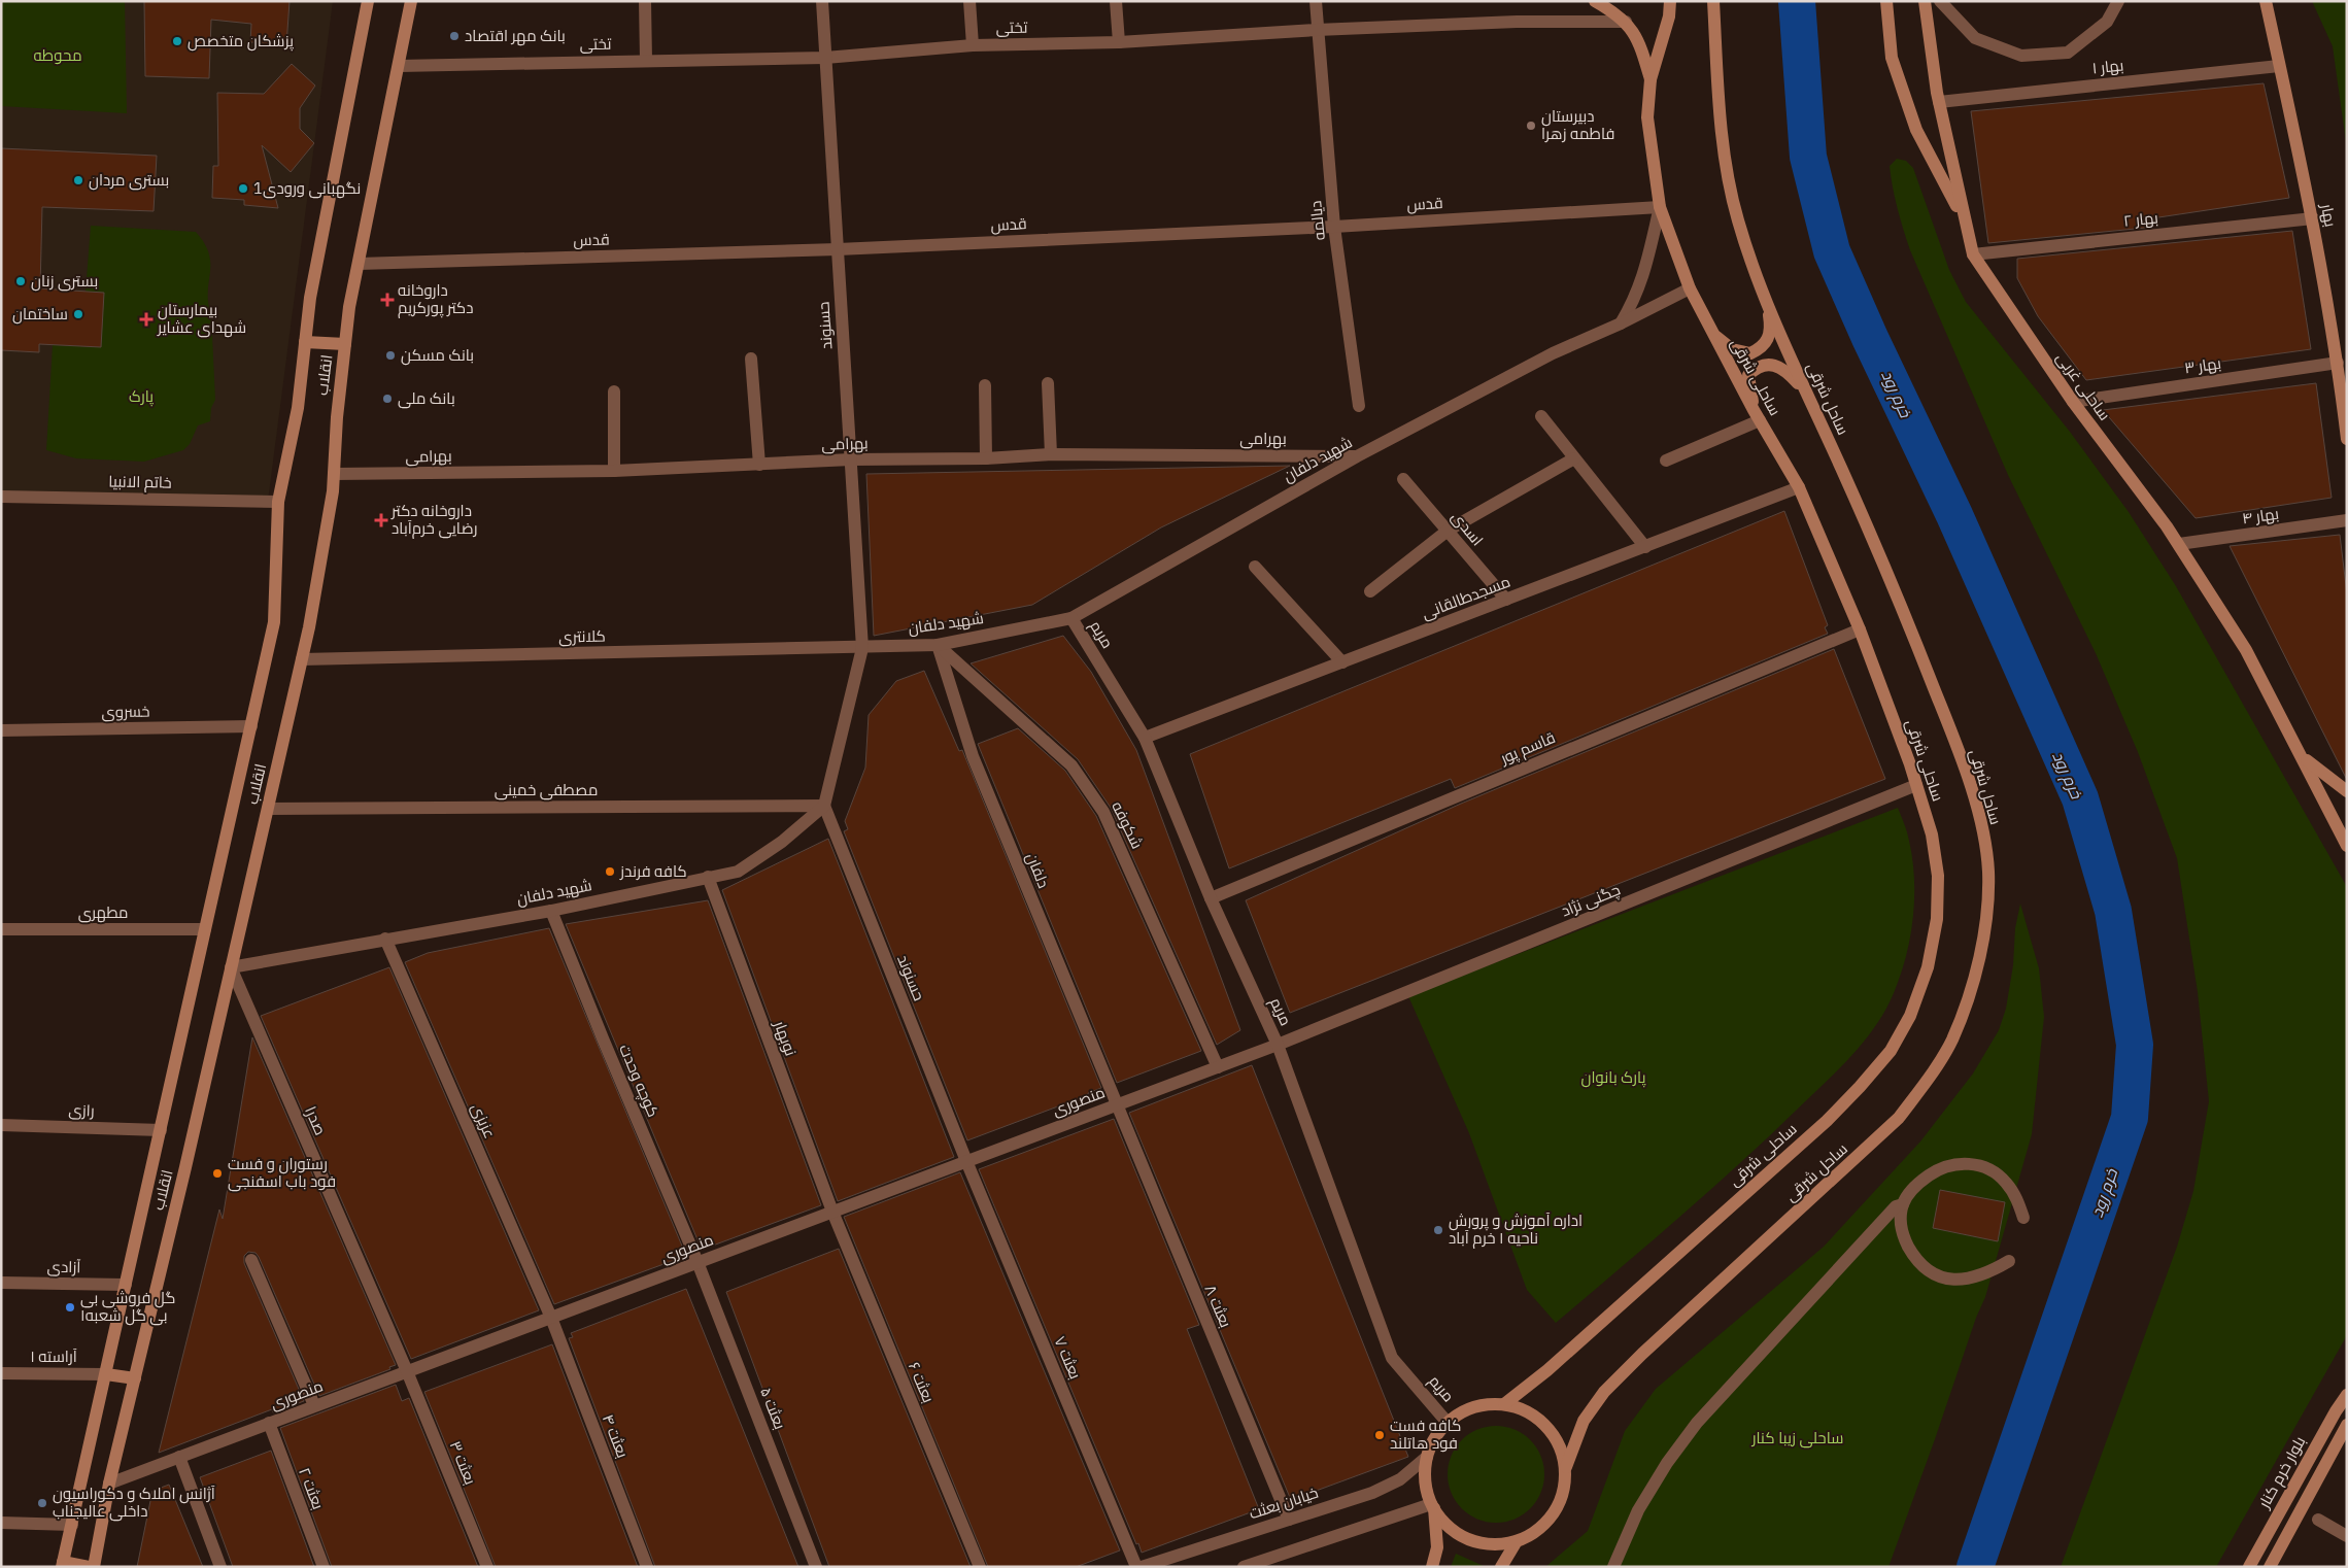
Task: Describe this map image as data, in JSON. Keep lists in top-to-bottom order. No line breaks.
{"streets":{"main road":["بهار","انقلاب","ساحلی شرقی","ساحلی غربی","ساحل شرقی","بلوار خرم کنار"],"street":["تختی","بهار ۱","قدس","بهار ۲","دیالمه","حسنوند","بهار ۳","بهرامی","شهید دلفان","خاتم الانبیا","بهار ۴","اسدی","مسجدطالقانی","مریم","کلانتری","خسروی","قاسم پور","مصطفی خمینی","شکوفه","دلفان","چگنی نژاد","مطهری","نوبهار","کوچه وحدت","منصوری","رازی","صدرا","عزیزی","آزادی","بعثت ۸","آراسته ۱","بعثت ۷","بعثت ۶","بعثت ۵","بعثت ۴","بعثت ۳","بعثت ۲","خیابان بعثت"]},"crossings":[["تختی","دیالمه"],["تختی","حسنوند"],["تختی","انقلاب"],["بهار ۱","بهار"],["بهار ۱","ساحلی غربی"],["قدس","دیالمه"],["قدس","حسنوند"],["قدس","انقلاب"],["قدس","ساحلی شرقی"],["بهار","بهار ۲"],["بهار","بهار ۳"],["بهار ۲","ساحلی غربی"],["حسنوند","بهرامی"],["حسنوند","شهید دلفان"],["حسنوند","کلانتری"],["حسنوند","مصطفی خمینی"],["حسنوند","منصوری"],["حسنوند","بعثت ۷"],["بهار ۳","ساحلی غربی"],["انقلاب","بهرامی"],["انقلاب","شهید دلفان"],["انقلاب","خاتم الانبیا"],["انقلاب","کلانتری"],["انقلاب","خسروی"],["انقلاب","مصطفی خمینی"],["انقلاب","مطهری"],["انقلاب","منصوری"],["انقلاب","رازی"],["انقلاب","صدرا"],["انقلاب","آزادی"],["انقلاب","آراسته ۱"],["ساحلی شرقی","ساحل شرقی"],["ساحلی شرقی","شهید دلفان"],["ساحلی شرقی","مسجدطالقانی"],["ساحلی شرقی","مریم"],["ساحلی شرقی","قاسم پور"],["ساحلی شرقی","چگنی نژاد"],["ساحلی شرقی","خیابان بعثت"],["ساحلی غربی","بهار ۴"],["ساحل شرقی","مریم"],["ساحل شرقی","خیابان بعثت"],["بهرامی","شهید دلفان"],["شهید دلفان","مریم"],["شهید دلفان","کلانتری"],["شهید دلفان","مصطفی خمینی"],["شهید دلفان","شکوفه"],["شهید دلفان","دلفان"],["شهید دلفان","نوبهار"],["شهید دلفان","کوچه وحدت"],["شهید دلفان","صدرا"],["شهید دلفان","عزیزی"],["اسدی","مسجدطالقانی"],["مسجدطالقانی","مریم"],["مریم","قاسم پور"],["مریم","چگنی نژاد"],["مریم","منصوری"],["مریم","خیابان بعثت"],["شکوفه","دلفان"],["شکوفه","منصوری"],["دلفان","منصوری"],["دلفان","بعثت ۸"],["چگنی نژاد","منصوری"],["نوبهار","منصوری"],["نوبهار","بعثت ۶"],["کوچه وحدت","منصوری"],["کوچه وحدت","بعثت ۵"],["منصوری","صدرا"],["منصوری","عزیزی"],["منصوری","بعثت ۸"],["منصوری","بعثت ۷"],["منصوری","بعثت ۶"],["منصوری","بعثت ۵"],["منصوری","بعثت ۴"],["منصوری","بعثت ۳"],["منصوری","بعثت ۲"],["صدرا","بعثت ۳"],["عزیزی","بعثت ۴"],["بعثت ۸","خیابان بعثت"]],"water":["خرم رود"],"parks":["محوطه","پارک","پارک بانوان","ساحلی زیبا کنار"],"places":{"other":["بانک مهر اقتصاد","پزشکان متخصص","دبیرستان فاطمه زهرا","بستری مردان","نگهبانی ورودی1","بستری زنان","ساختمان","بانک مسکن","بانک ملی","کافه فرندز","رستوران و فست فود باب اسفنجی","اداره آموزش و پرورش ناحیه ۱ خرم آباد","گل فروشی بی بی گل شعبه۱","کافه فست فود هاتلند","آژانس املاک و دکوراسیون داخلی عالیجناب"],"health":["داروخانه دکتر پورکریم","بیمارستان شهدای عشایر","داروخانه دکتر رضایی خرم‌آباد"]}}
